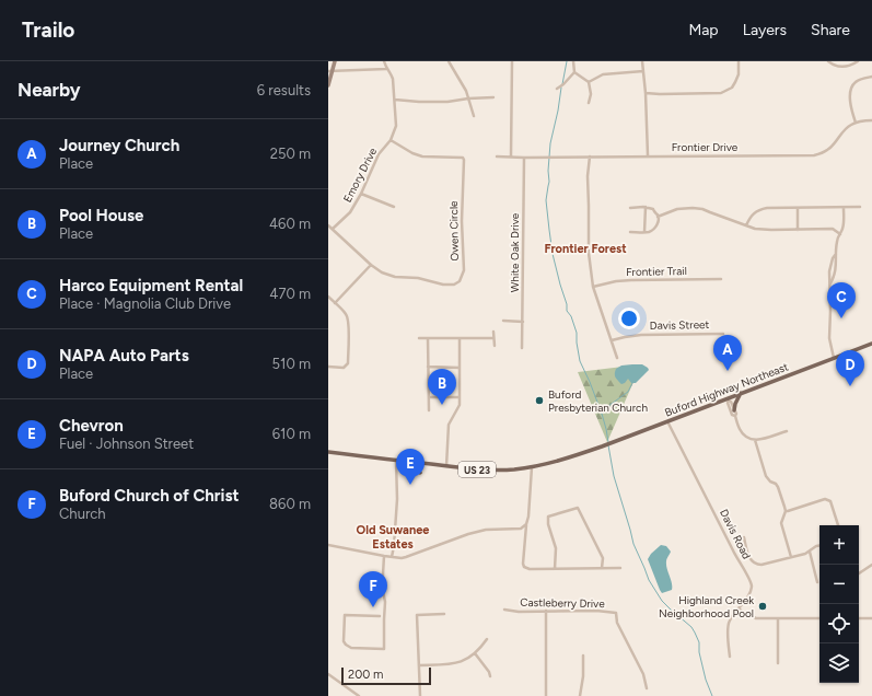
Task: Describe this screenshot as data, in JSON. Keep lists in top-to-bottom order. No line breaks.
{"streets":{"main road":["Buford Highway Northeast","US 23"],"street":["Frontier Drive","Emory Drive","Owen Circle","White Oak Drive","Frontier Trail","Davis Street","Davis Road","Castleberry Drive"]},"crossings":[["Frontier Drive","White Oak Drive"],["Emory Drive","Owen Circle"],["Buford Highway Northeast","Davis Road"]],"districts":["Frontier Forest","Old Suwanee Estates"],"places":["Buford Presbyterian Church","Highland Creek Neighborhood Pool"],"scale_bar":"200 m","page":{"header":"Trailo","nav":["Map","Layers","Share"],"heading":["Nearby","6 results"],"list":[{"mark":"A","name":"Journey Church","note":"Place","value":"250 m"},{"mark":"B","name":"Pool House","note":"Place","value":"460 m"},{"mark":"C","name":"Harco Equipment Rental","note":"Place · Magnolia Club Drive","value":"470 m"},{"mark":"D","name":"NAPA Auto Parts","note":"Place","value":"510 m"},{"mark":"E","name":"Chevron","note":"Fuel · Johnson Street","value":"610 m"},{"mark":"F","name":"Buford Church of Christ","note":"Church","value":"860 m"}],"pins":["C","A","D","B","E","F"],"map_buttons":["+","−"],"scale":"200 m"}}
